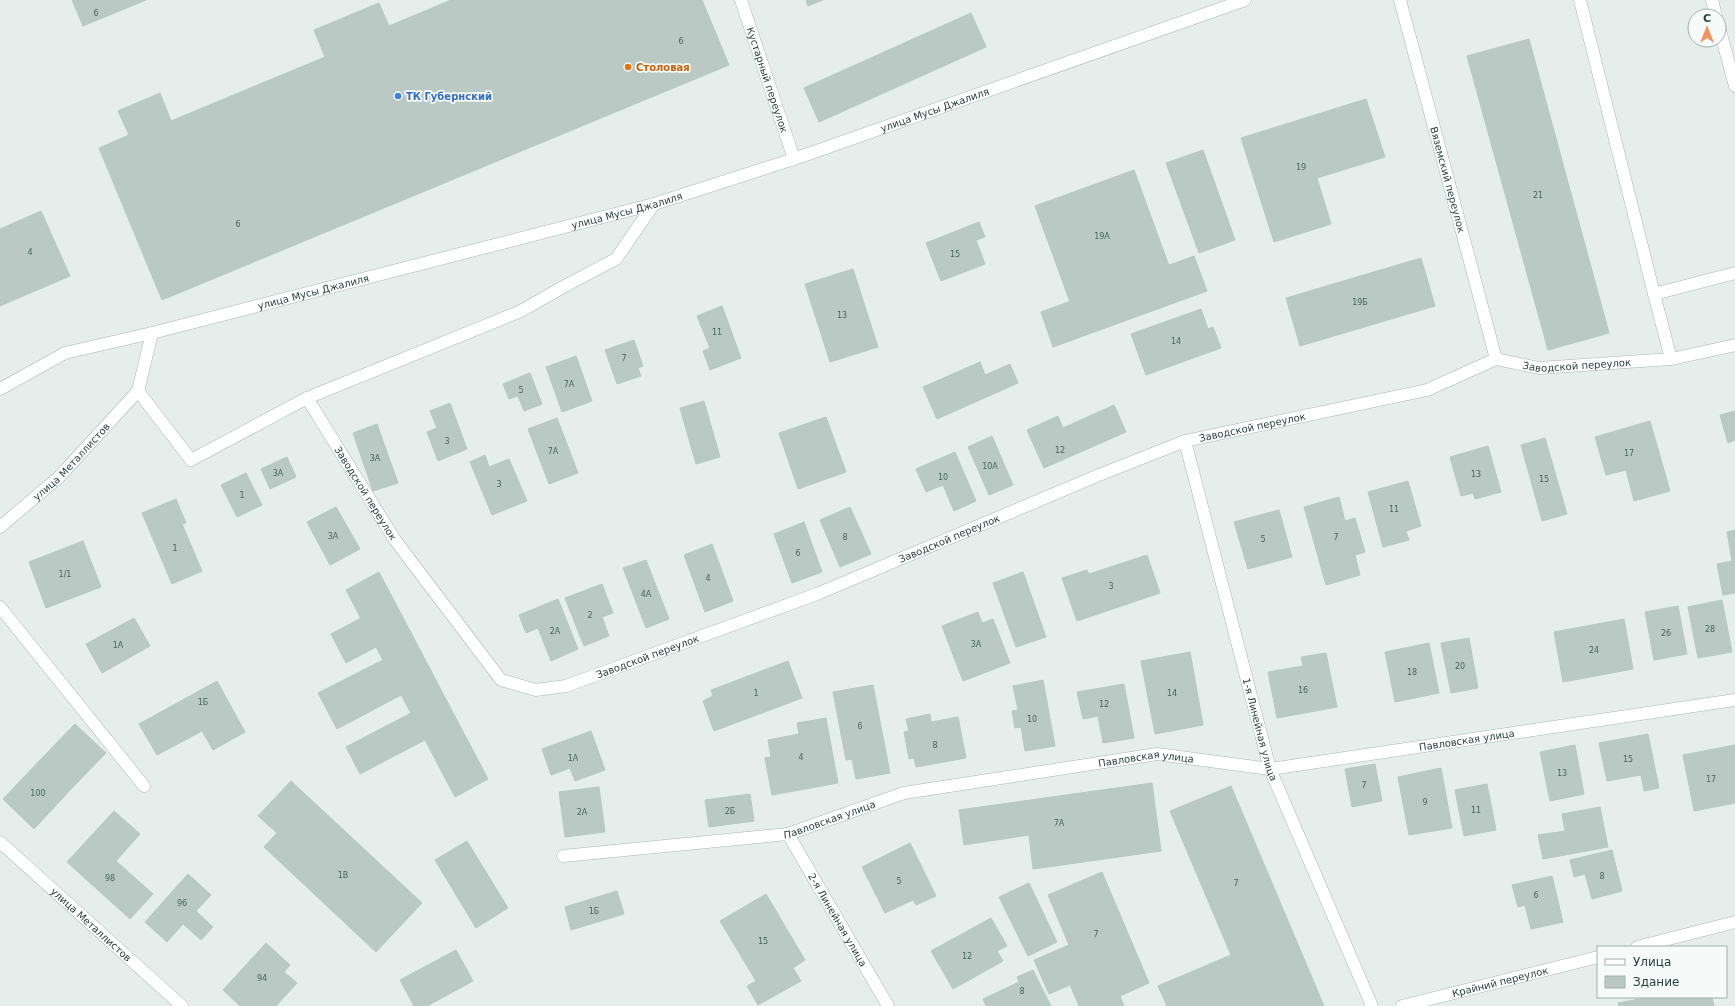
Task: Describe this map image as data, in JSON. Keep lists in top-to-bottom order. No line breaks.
{"streets":{"street":["Кустарный переулок","улица Мусы Джалиля","Вяземский переулок","Заводской переулок","улица Металлистов","1-я Линейная улица","Павловская улица","2-я Линейная улица","Крайний переулок"]},"crossings":[["Кустарный переулок","улица Мусы Джалиля"],["Вяземский переулок","Заводской переулок"],["Заводской переулок","1-я Линейная улица"],["1-я Линейная улица","Павловская улица"],["Павловская улица","2-я Линейная улица"]],"places":["Столовая","ТК Губернский"],"house_numbers":["6","6","19","21","6","19А","4","15","19Б","13","11","14","7","7А","5","3","12","7А","17","3А","10А","3А","13","10","15","3","1","11","3А","8","7","5","1","6","1/1","4","3","4А","2","28","2А","26","3А","1А","24","20","18","16","1","14","1Б","12","10","6","8","4","1А","15","13","17","7","100","9","11","2Б","2А","7А","1В","8","98","5","7","6","96","1Б","7","15","12","94","8"],"legend":["Улица","Здание"],"north":"top"}
